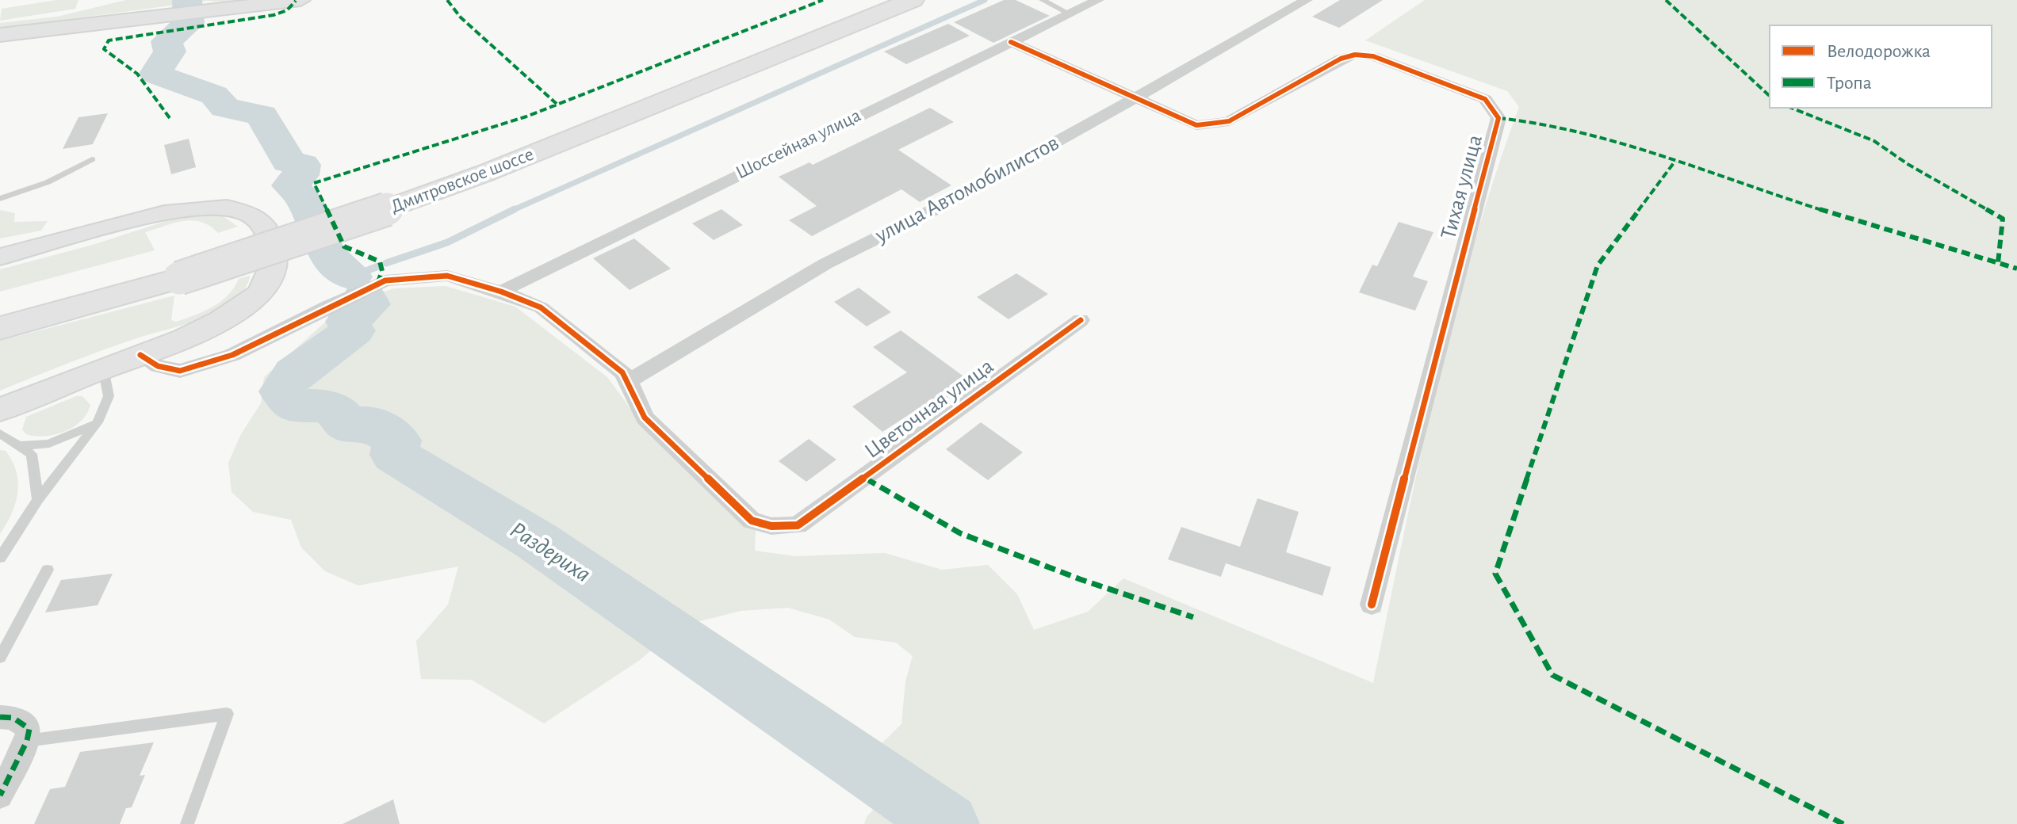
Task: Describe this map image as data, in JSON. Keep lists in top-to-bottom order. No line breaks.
{"streets":{"highway":["Дмитровское шоссе"],"street":["Шоссейная улица","Тихая улица","улица Автомобилистов","Цветочная улица"]},"crossings":[["Шоссейная улица","Тихая улица"],["Тихая улица","улица Автомобилистов"],["улица Автомобилистов","Цветочная улица"]],"water":["Раздериха"],"legend":["Велодорожка","Тропа"]}
